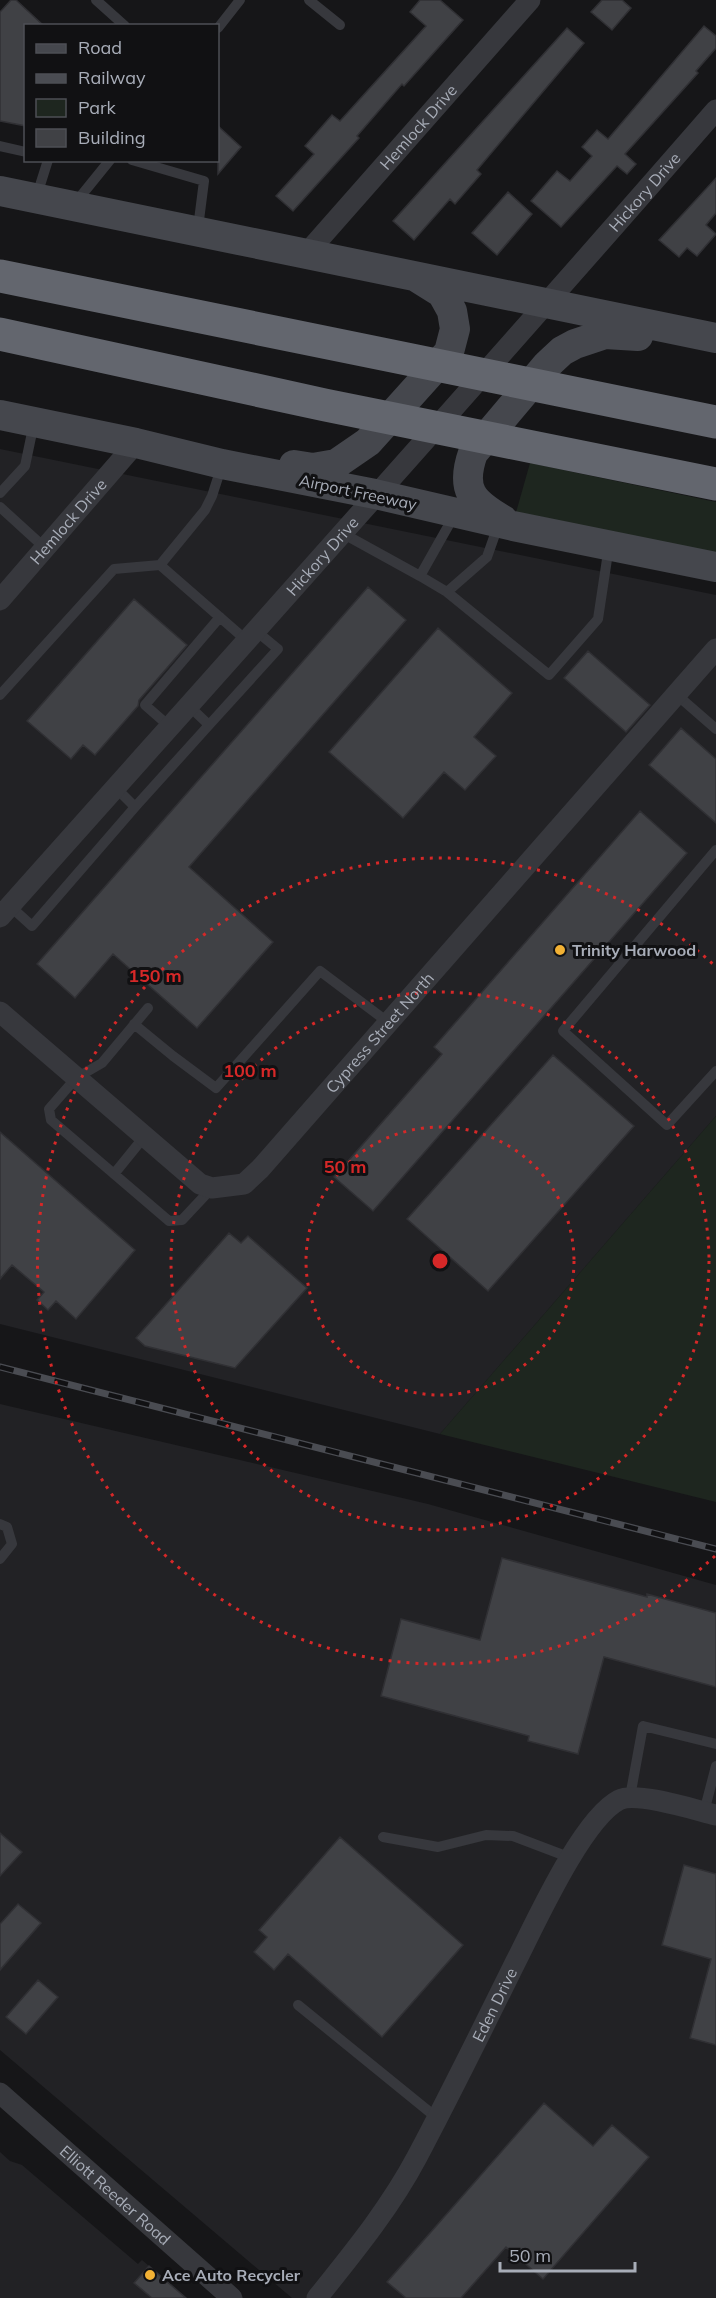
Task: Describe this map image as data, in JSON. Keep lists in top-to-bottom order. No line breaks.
{"streets":{"main road":["Airport Freeway"],"street":["Hemlock Drive","Hickory Drive","Cypress Street North","Eden Drive","Elliott Reeder Road"]},"crossings":[["Hemlock Drive","Airport Freeway"],["Hickory Drive","Airport Freeway"]],"places":["Trinity Harwood","Ace Auto Recycler"],"legend":["Road","Railway","Park","Building"],"scale_bar":"50 m","rings":["150 m","100 m","50 m"]}
